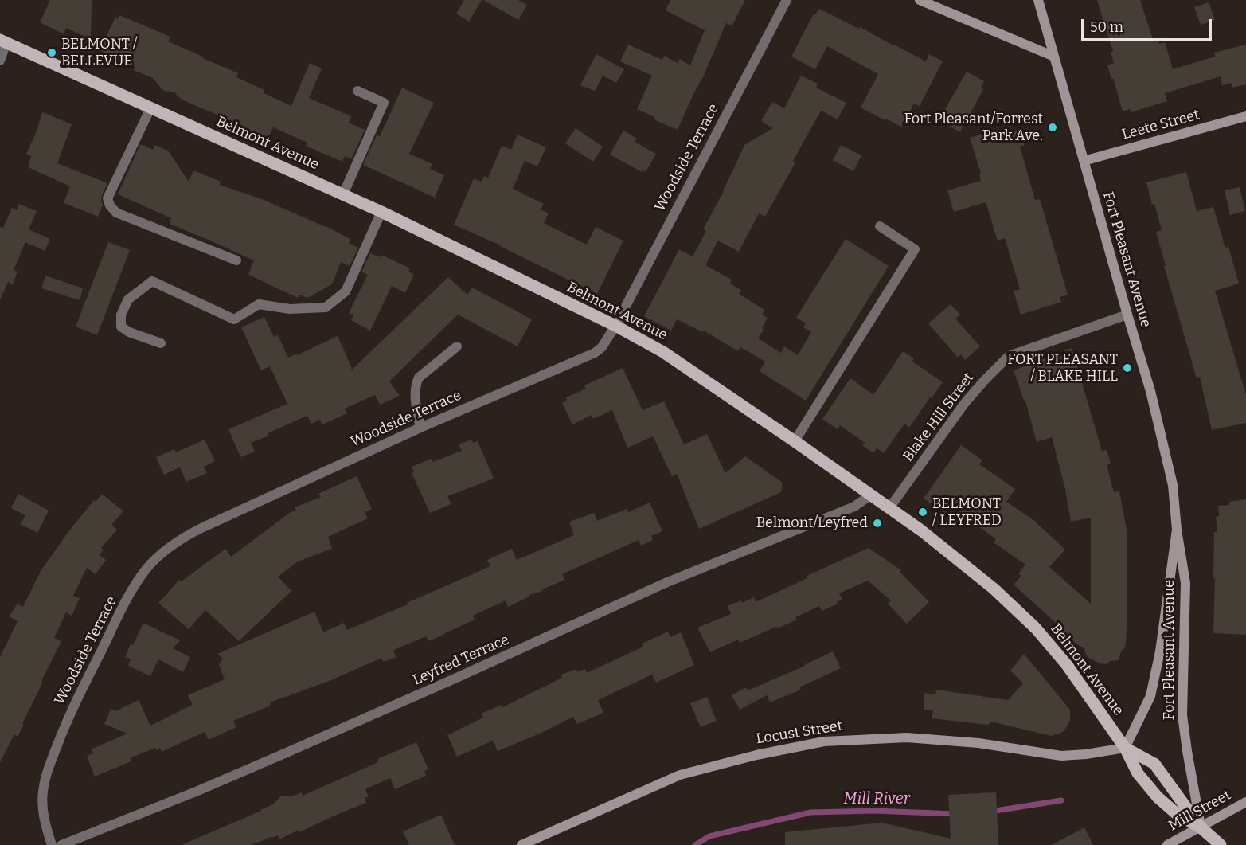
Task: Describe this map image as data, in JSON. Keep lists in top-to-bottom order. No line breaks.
{"streets":{"main road":["Belmont Avenue"],"street":["Leete Street","Woodside Terrace","Fort Pleasant Avenue","Blake Hill Street","Leyfred Terrace","Locust Street","Mill Street"]},"crossings":[["Leete Street","Fort Pleasant Avenue"],["Belmont Avenue","Woodside Terrace"],["Belmont Avenue","Fort Pleasant Avenue"],["Belmont Avenue","Blake Hill Street"],["Belmont Avenue","Leyfred Terrace"],["Belmont Avenue","Locust Street"],["Fort Pleasant Avenue","Blake Hill Street"],["Fort Pleasant Avenue","Locust Street"],["Fort Pleasant Avenue","Mill Street"]],"water":["Mill River"],"places":["BELMONT / BELLEVUE","Fort Pleasant/Forrest Park Ave.","FORT PLEASANT / BLAKE HILL","BELMONT / LEYFRED","Belmont/Leyfred"],"scale_bar":"50 m"}
